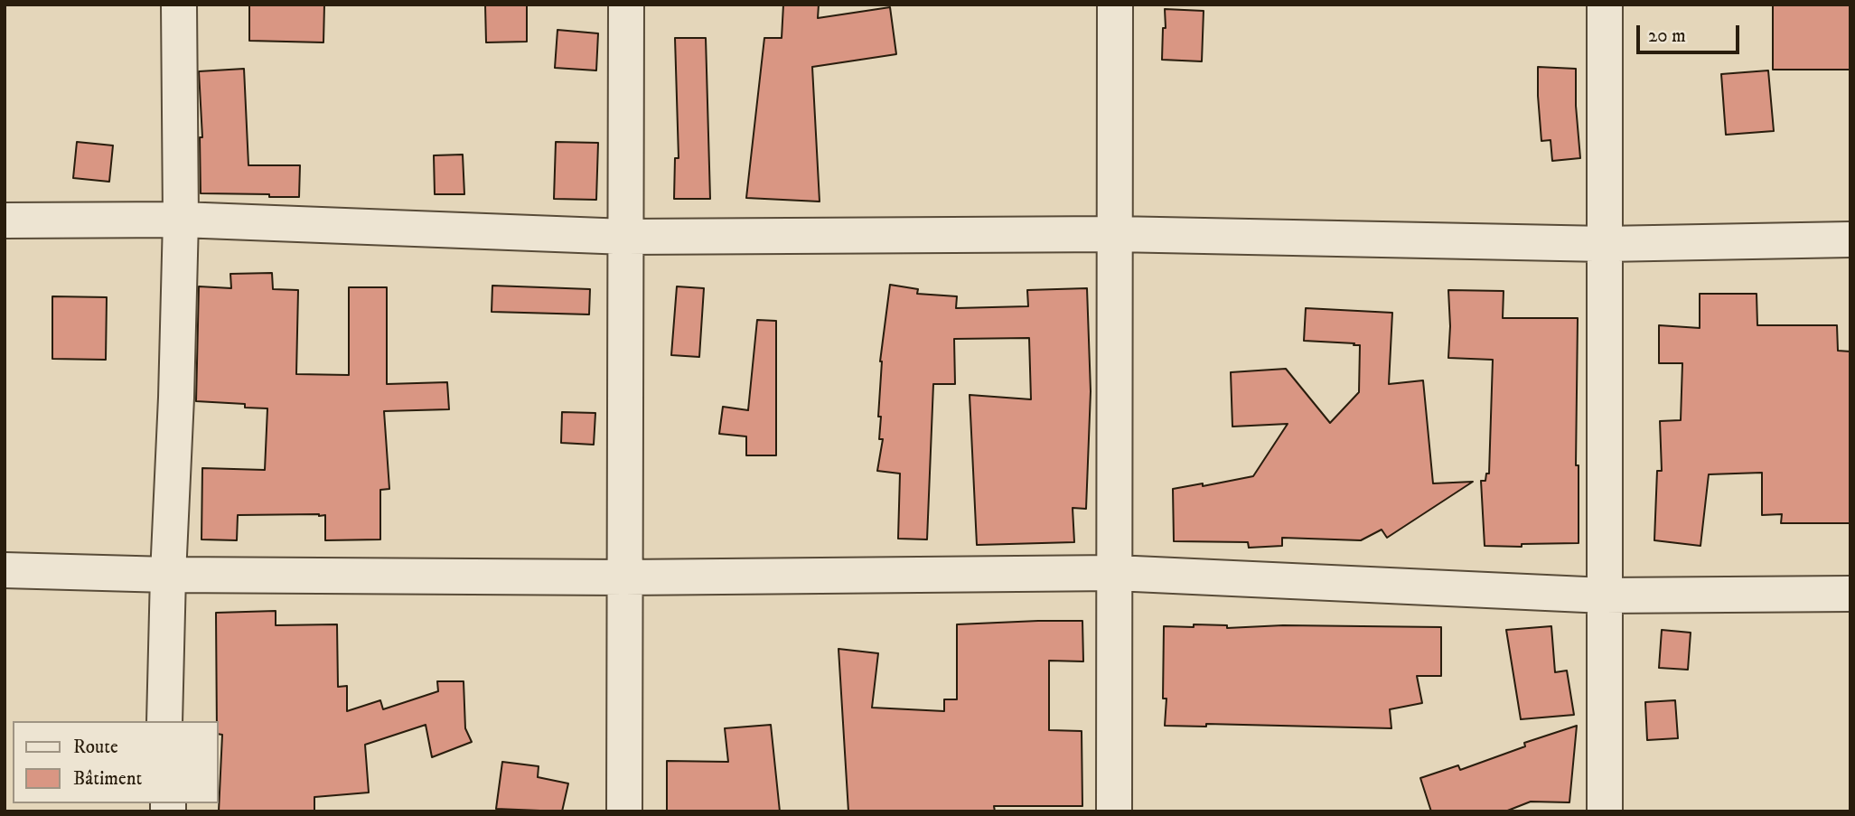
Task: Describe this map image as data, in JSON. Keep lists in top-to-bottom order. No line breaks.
{"legend":["Route","Bâtiment"],"scale_bar":"20 m"}
